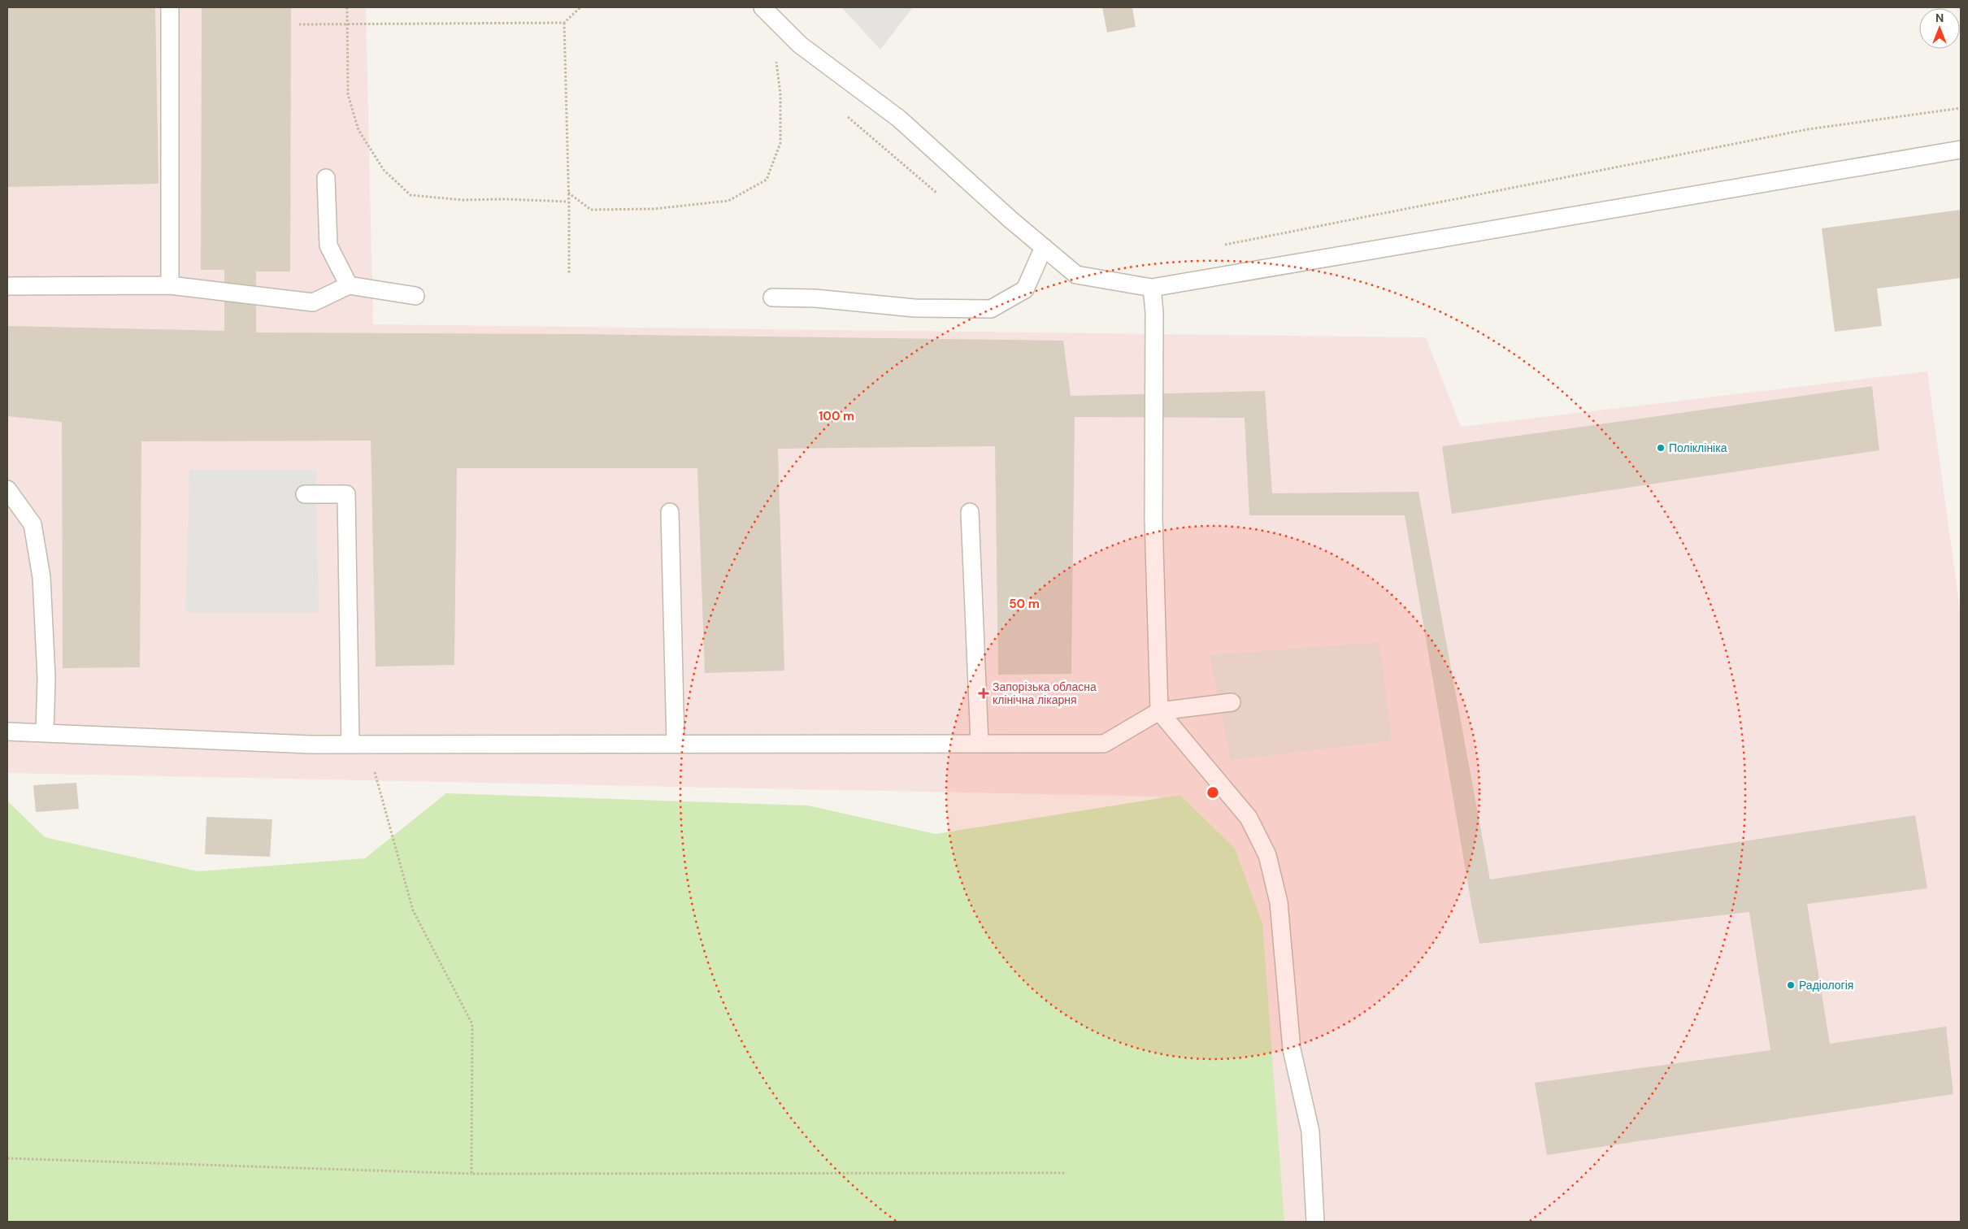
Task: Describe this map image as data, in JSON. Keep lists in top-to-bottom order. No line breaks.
{"places":{"other":["Поліклініка","Радіологія"],"health":["Запорізька обласна клінічна лікарня"]},"north":"top","rings":["100 m","50 m"]}
